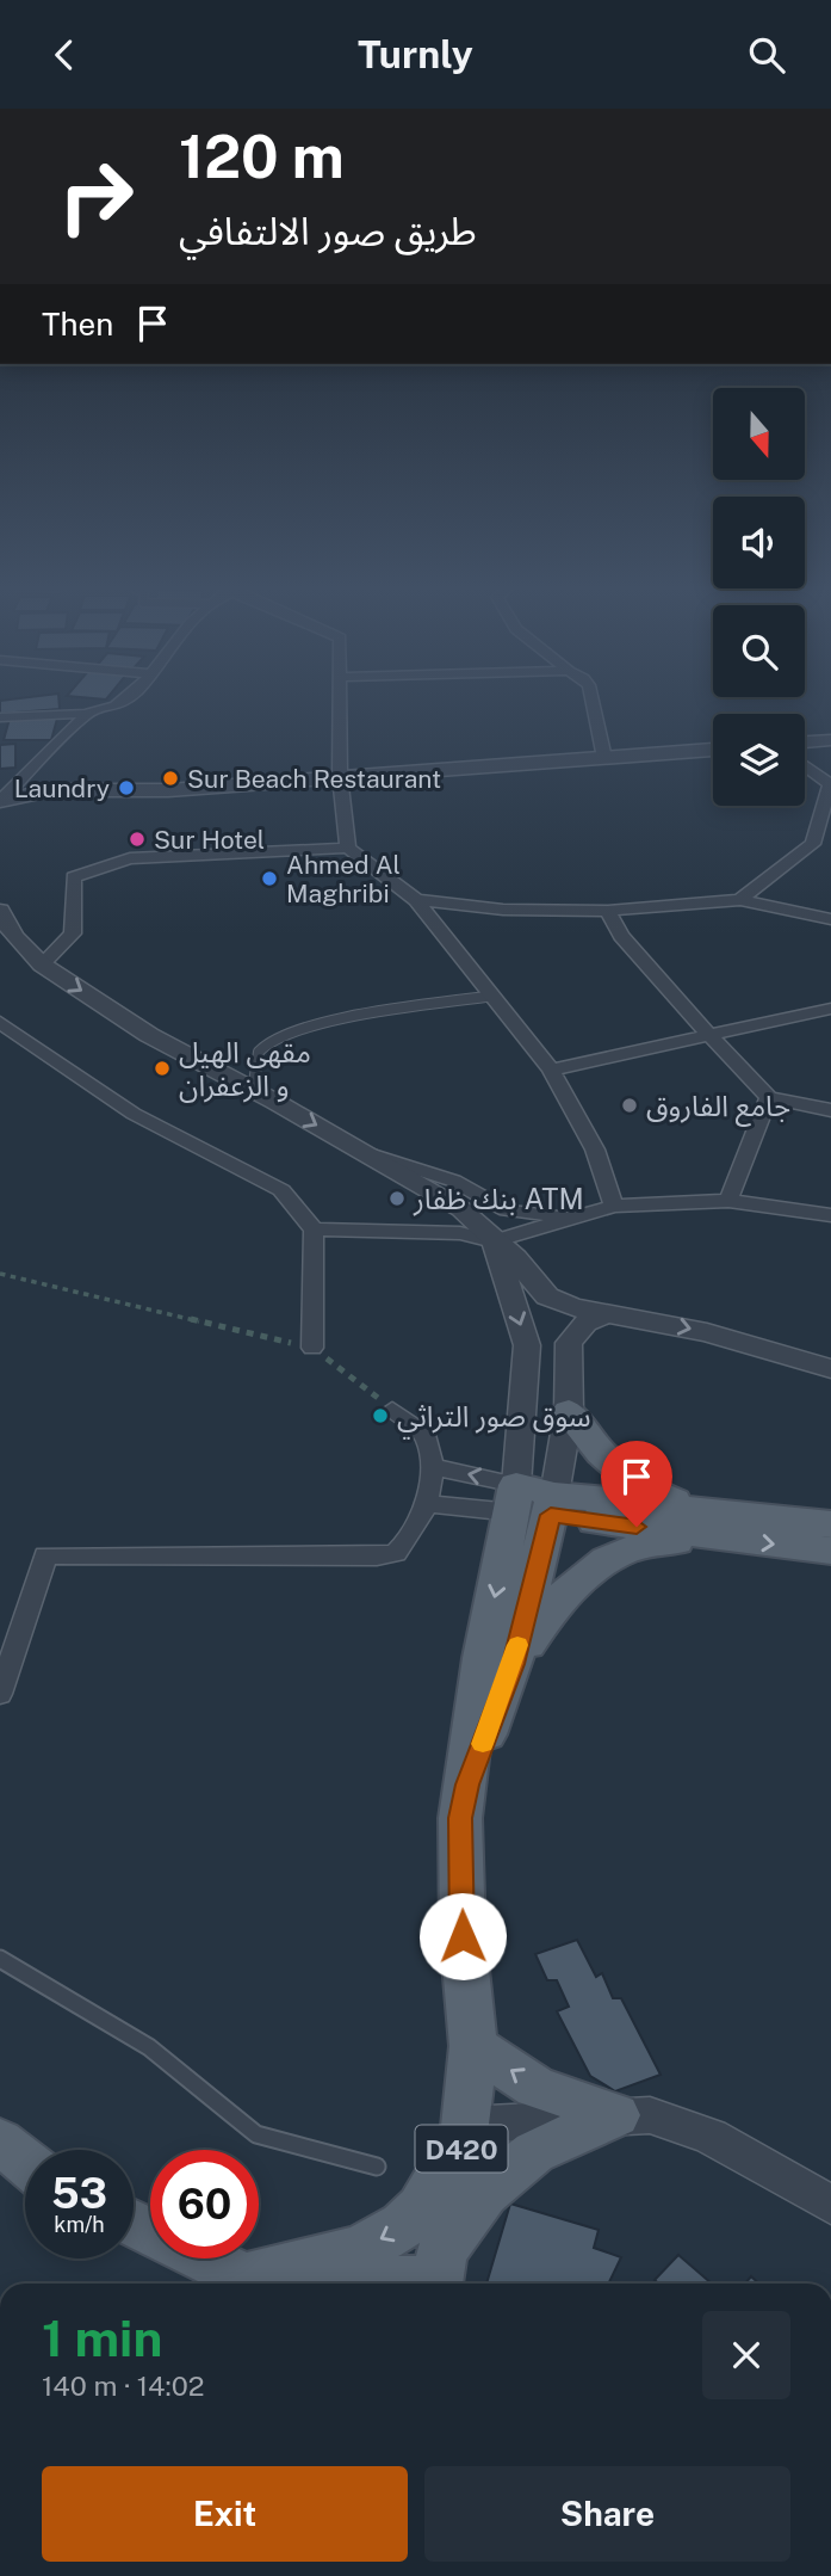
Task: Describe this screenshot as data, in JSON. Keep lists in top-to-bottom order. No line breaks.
{"streets":{"main road":["D420"]},"places":["Sur Beach Restaurant","Laundry","Sur Hotel","Ahmed Al Maghribi","مقهى الهيل و الزعفران","جامع الفاروق","بنك ظفار ATM","سوق صور التراثي"],"north":"bottom","page":{"header":"Turnly","turn":["120 m","طريق صور الالتفافي"],"then":"Then","speed":"53 km/h","limit":"60","heading":["1 min","140 m · 14:02"],"buttons":["Exit","Share"]}}
